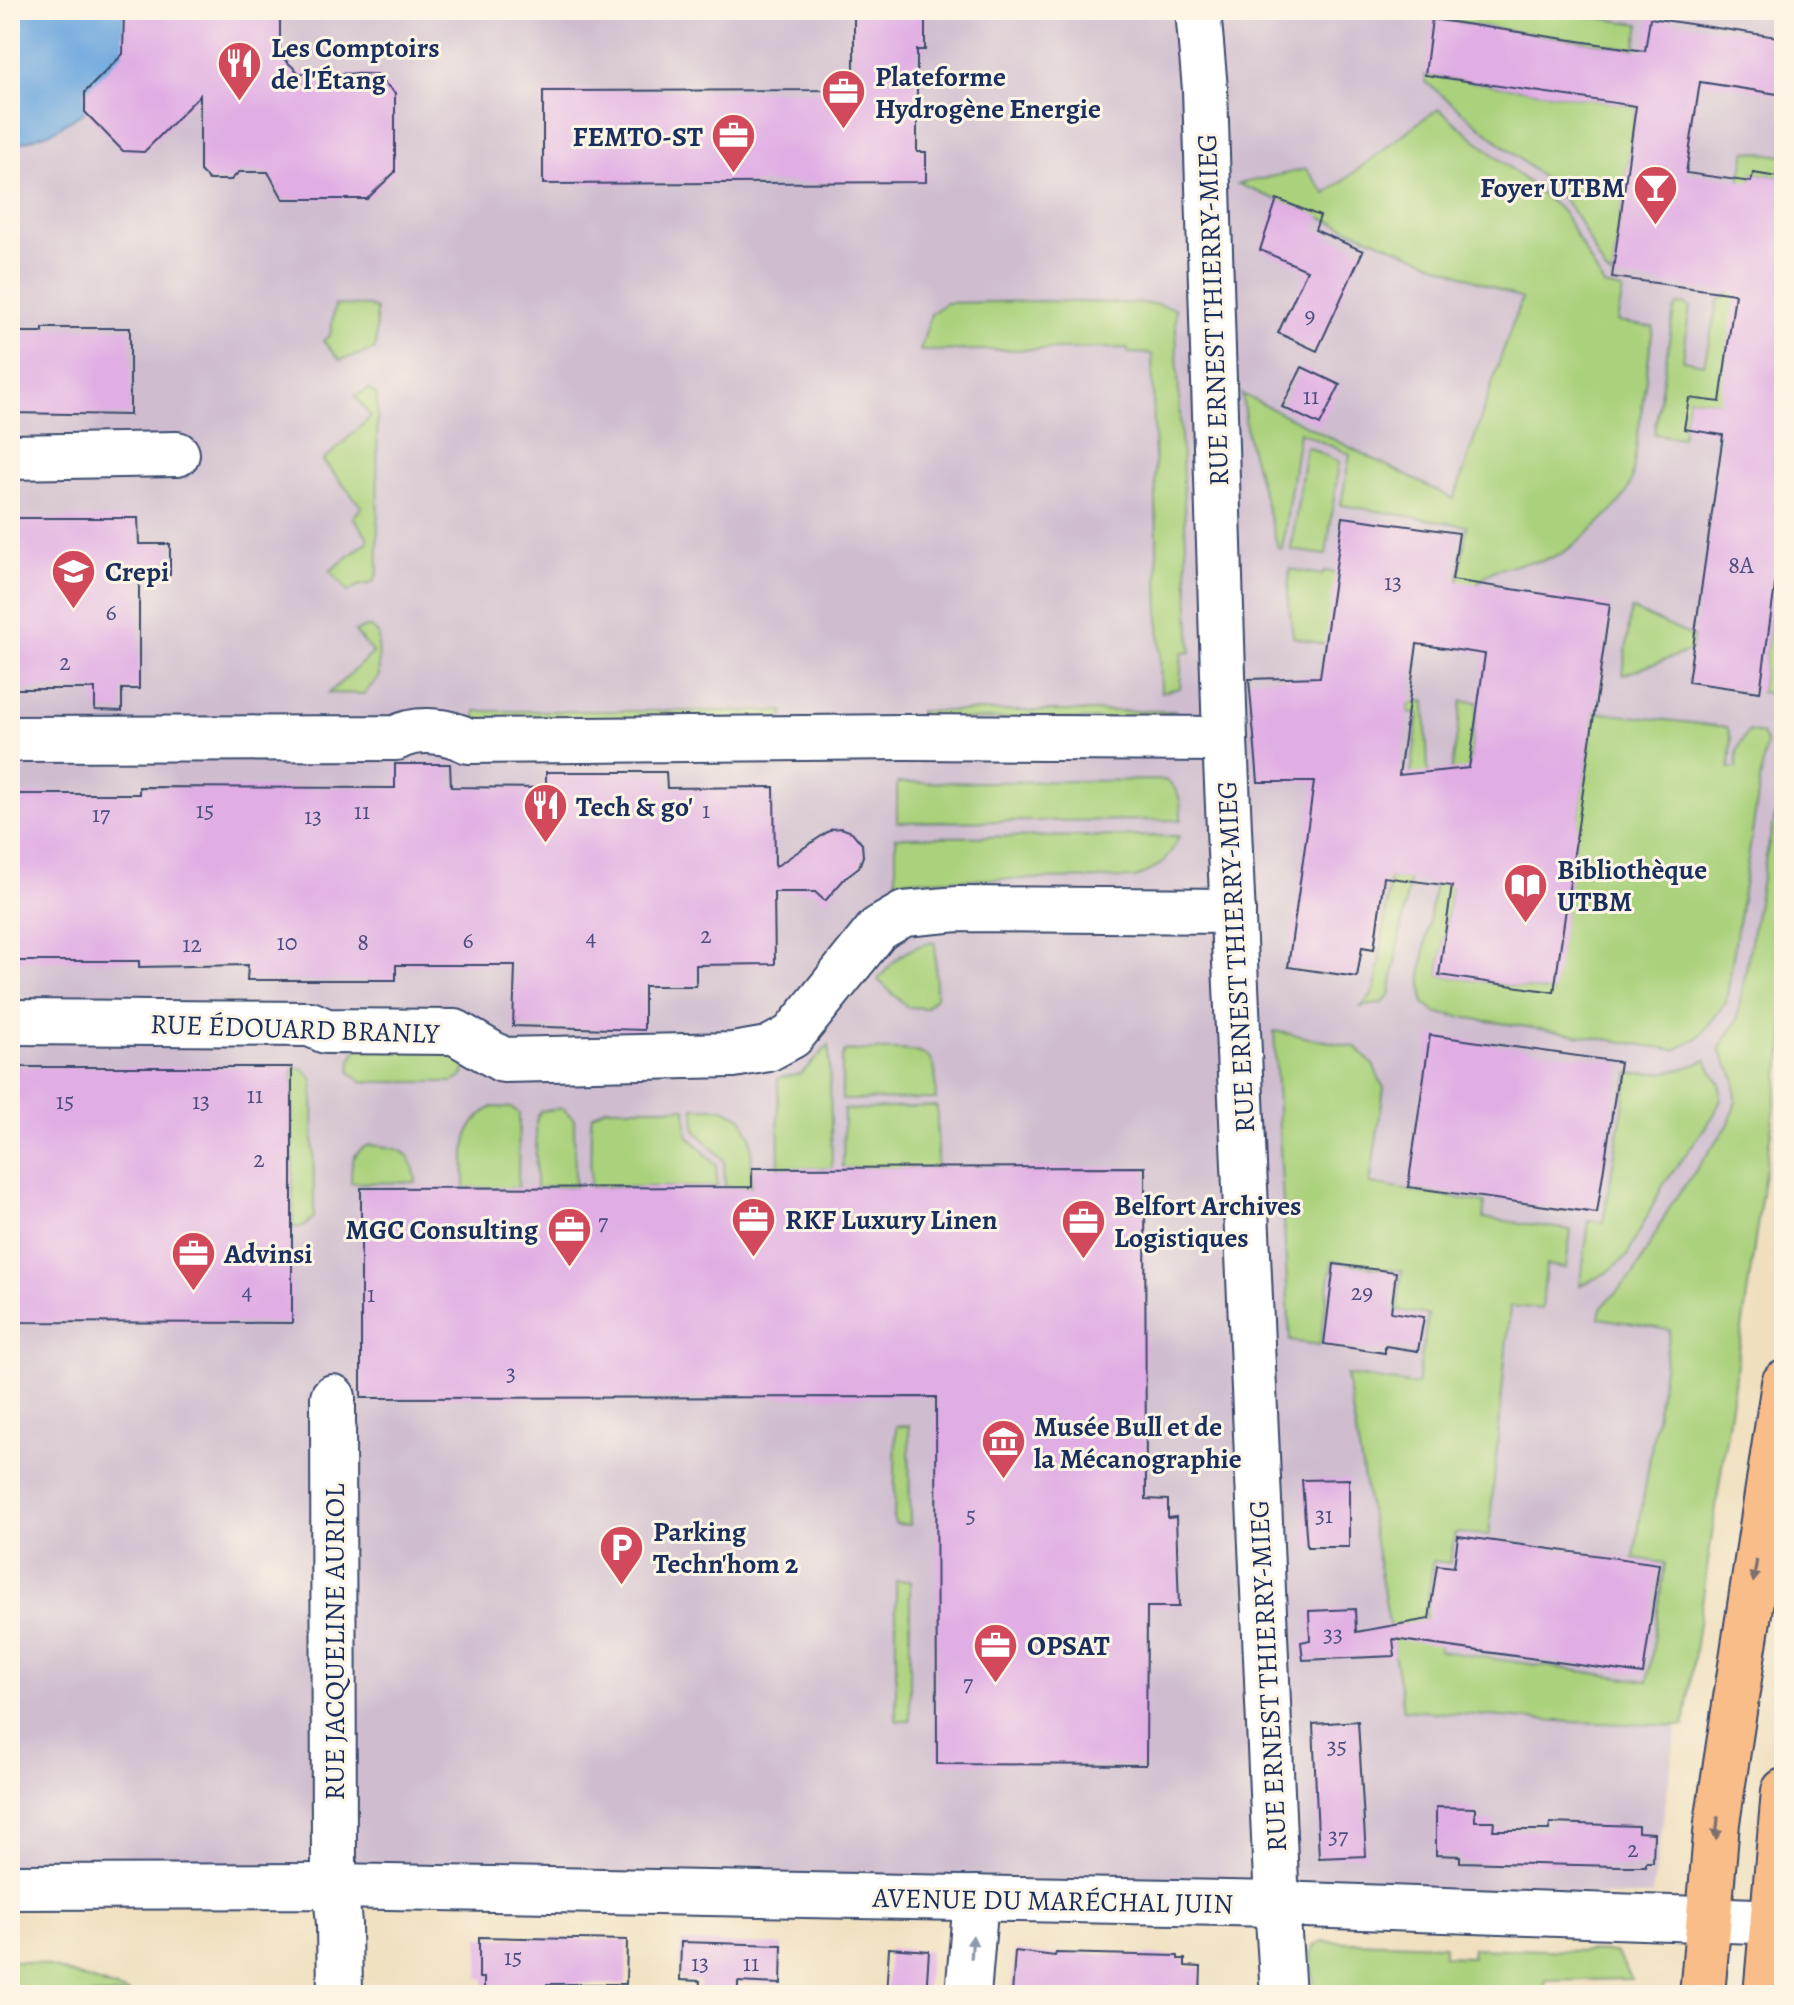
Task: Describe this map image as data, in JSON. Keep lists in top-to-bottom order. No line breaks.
{"streets":{"street":["RUE ERNEST THIERRY-MIEG","RUE ÉDOUARD BRANLY","RUE JACQUELINE AURIOL","AVENUE DU MARÉCHAL JUIN"]},"crossings":[["RUE ERNEST THIERRY-MIEG","RUE ÉDOUARD BRANLY"],["RUE ERNEST THIERRY-MIEG","AVENUE DU MARÉCHAL JUIN"],["RUE JACQUELINE AURIOL","AVENUE DU MARÉCHAL JUIN"]],"places":{"restaurant":["Les Comptoirs de l'Étang","Tech & go'"],"office":["Plateforme Hydrogène Energie","FEMTO-ST","RKF Luxury Linen","Belfort Archives Logistiques","MGC Consulting","Advinsi","OPSAT"],"bar":["Foyer UTBM"],"school or university":["Crepi"],"library":["Bibliothèque UTBM"],"museum":["Musée Bull et de la Mécanographie"],"parking":["Parking Techn'hom 2"]},"house_numbers":["9","11","8A","13","6","2","15","1","11","17","13","2","4","6","10","8","12","11","15","13","2","7","4","29","1","3","5","31","33","7","35","37","2","15","13","11"]}
